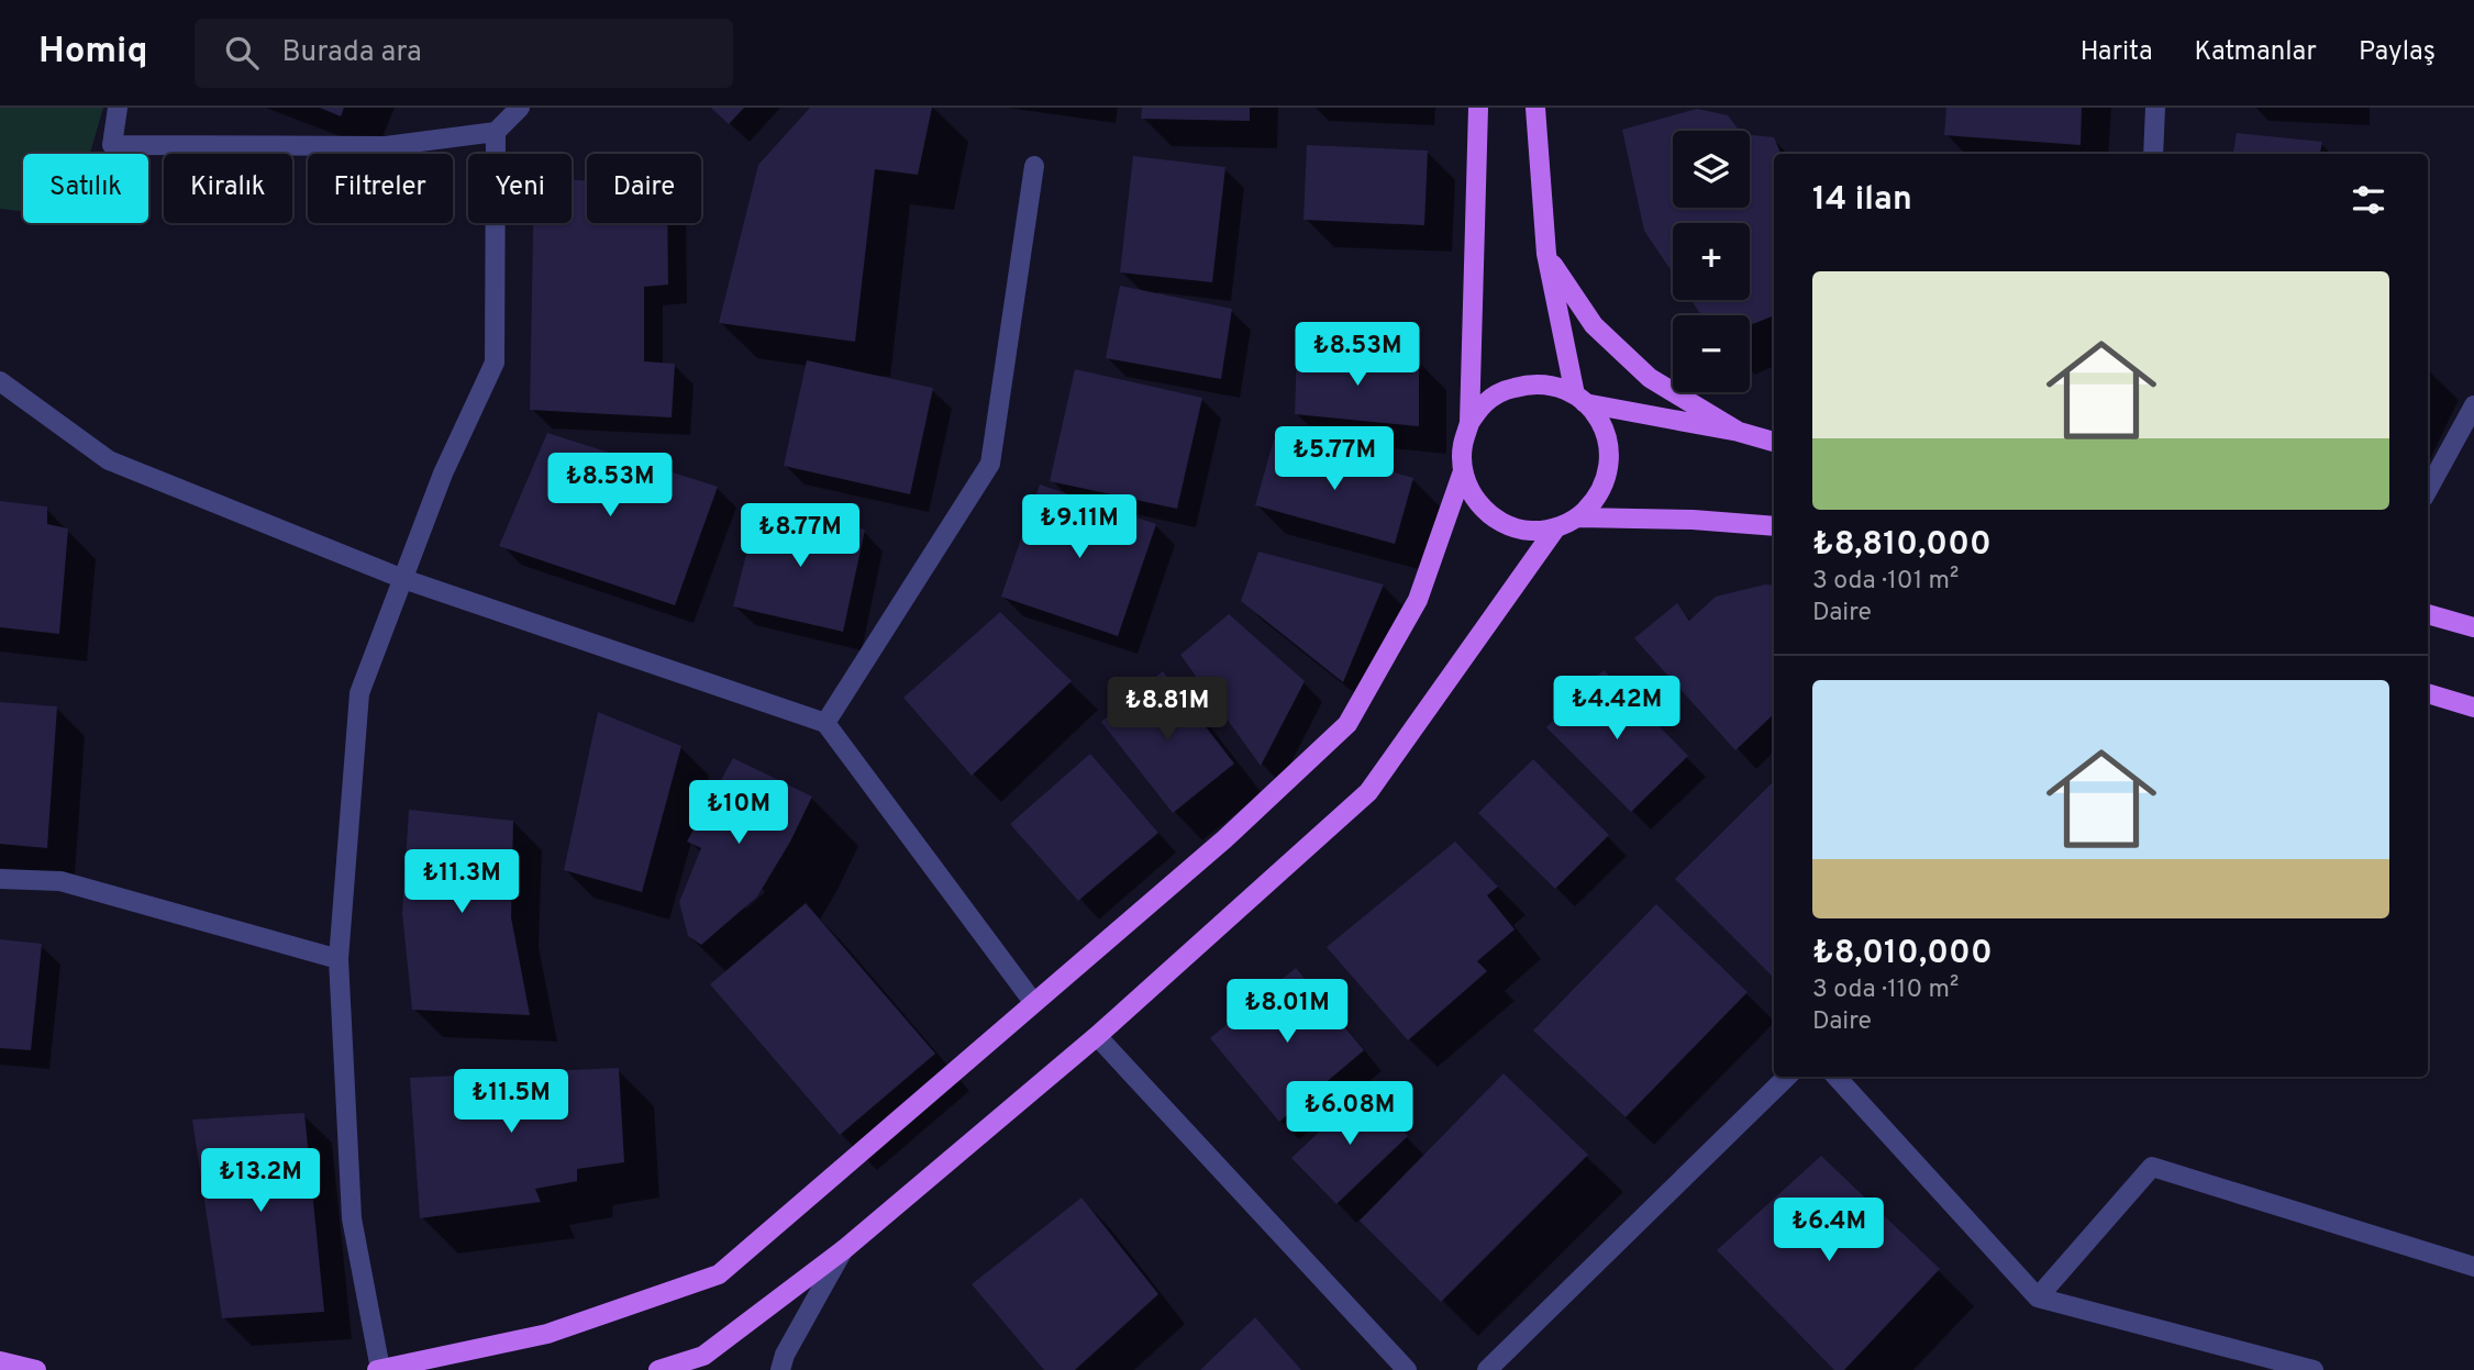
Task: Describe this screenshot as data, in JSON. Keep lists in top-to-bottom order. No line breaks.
{"page":{"header":"Homiq","search":"Burada ara","nav":["Harita","Katmanlar","Paylaş"],"map_buttons":["+","−"],"chip":["Satılık","Kiralık","Filtreler","Yeni","Daire"],"heading":"14 ilan","list":[{"name":"₺8,810,000","note":"3 oda · 101 m² · Daire"},{"name":"₺8,010,000","note":"3 oda · 110 m² · Daire"}],"price":["₺8.53M","₺5.77M","₺8.53M","₺9.11M","₺8.77M","₺4.42M","₺8.81M","₺10M","₺11.3M","₺8.01M","₺11.5M","₺6.08M","₺13.2M","₺6.4M"]}}
